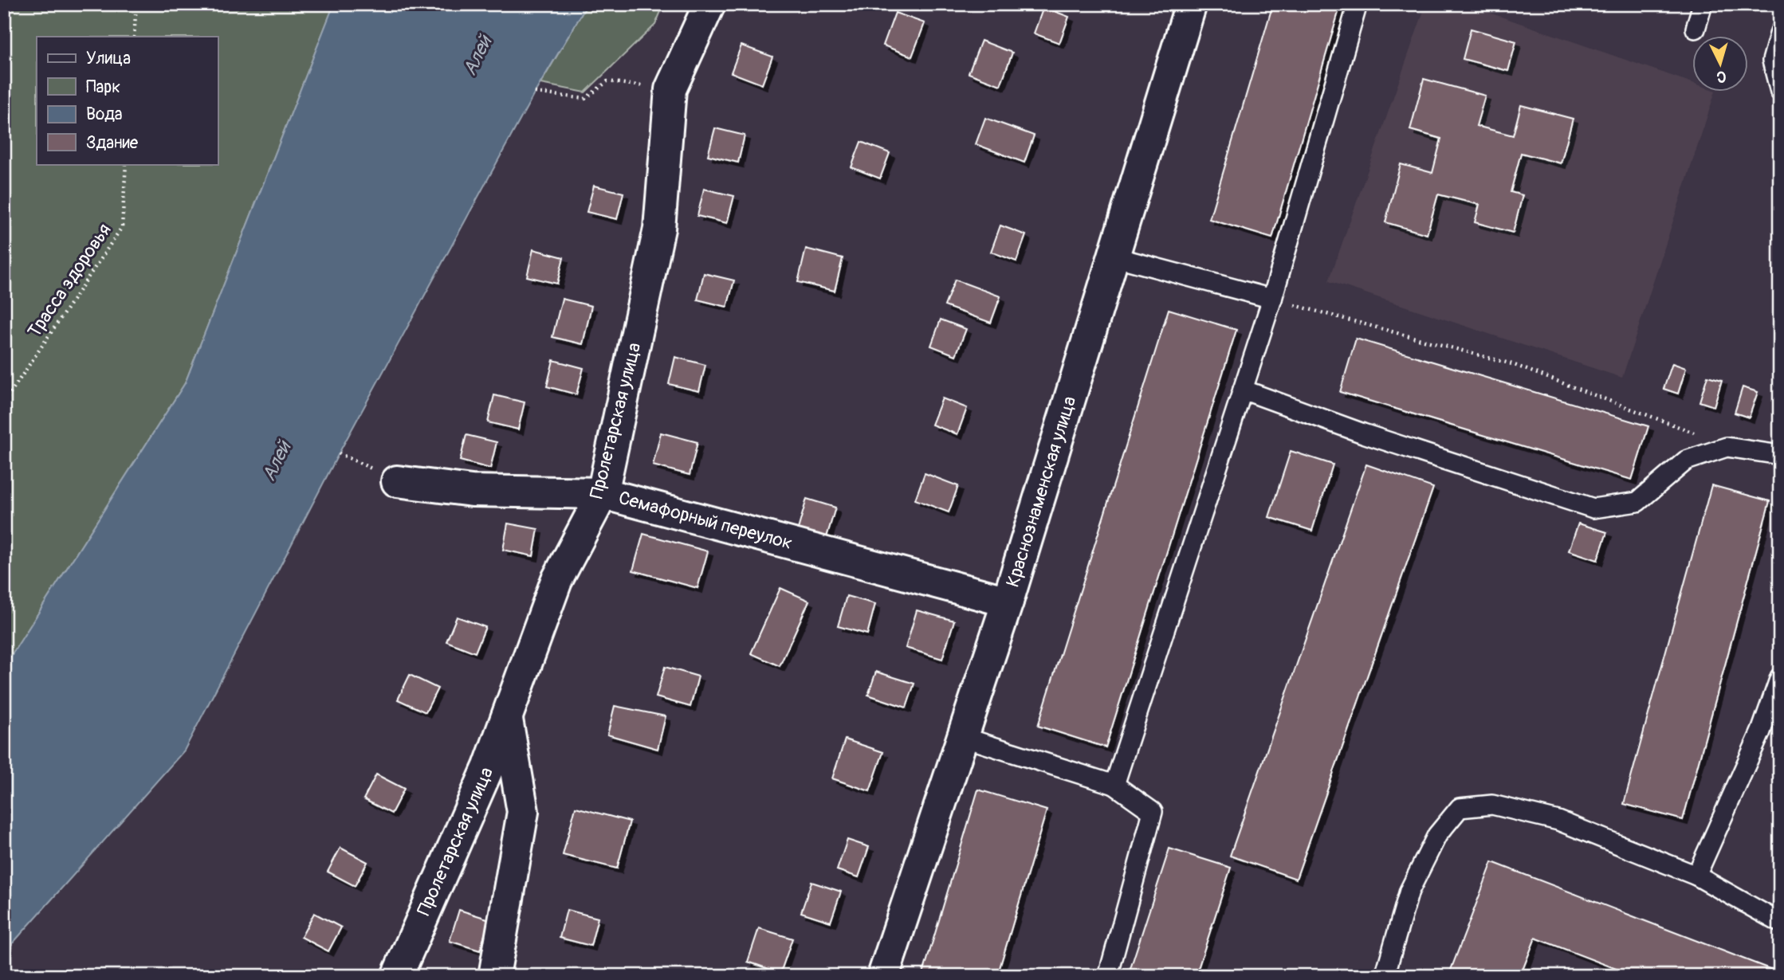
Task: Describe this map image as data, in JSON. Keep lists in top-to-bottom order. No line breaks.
{"streets":{"street":["Пролетарская улица","Краснознаменская улица","Семафорный переулок"],"path":["Трасса здоровья"]},"crossings":[["Пролетарская улица","Семафорный переулок"],["Краснознаменская улица","Семафорный переулок"]],"water":["Алей"],"legend":["Улица","Парк","Вода","Здание"],"north":"bottom"}
